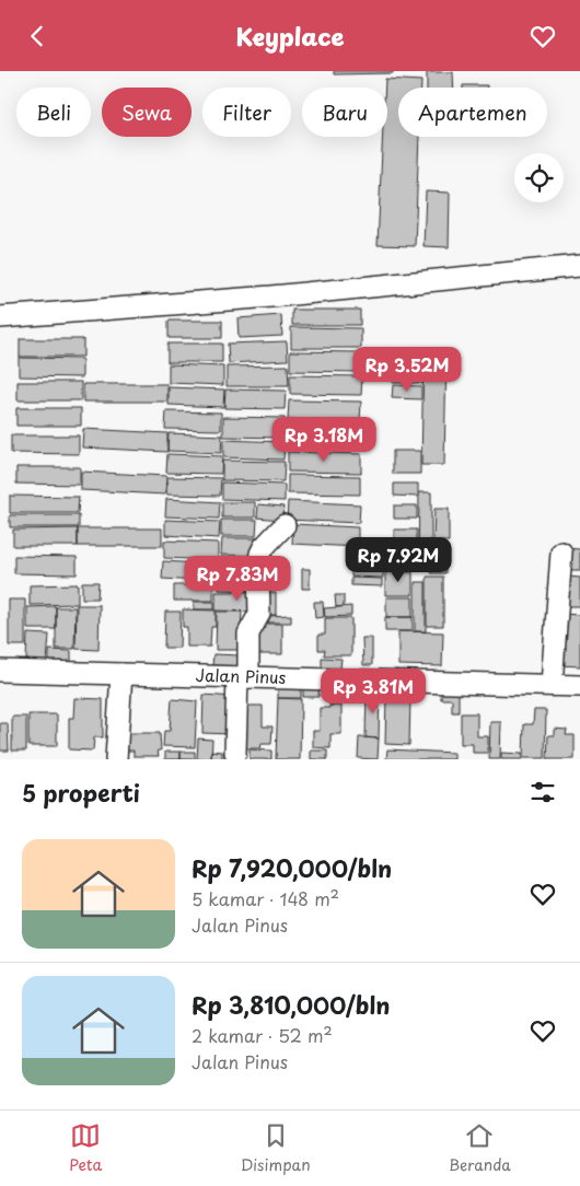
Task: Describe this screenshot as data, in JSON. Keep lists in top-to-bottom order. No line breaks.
{"streets":{"street":["Jalan Pinus"]},"page":{"header":"Keyplace","chip":["Beli","Sewa","Filter","Baru","Apartemen"],"price":["Rp 3.52M","Rp 3.18M","Rp 7.92M","Rp 7.83M","Rp 3.81M"],"heading":"5 properti","list":[{"name":"Rp 7,920,000/bln","note":"5 kamar · 148 m² · Jalan Pinus"},{"name":"Rp 3,810,000/bln","note":"2 kamar · 52 m² · Jalan Pinus"}],"tabs":["Peta","Disimpan","Beranda"]}}
